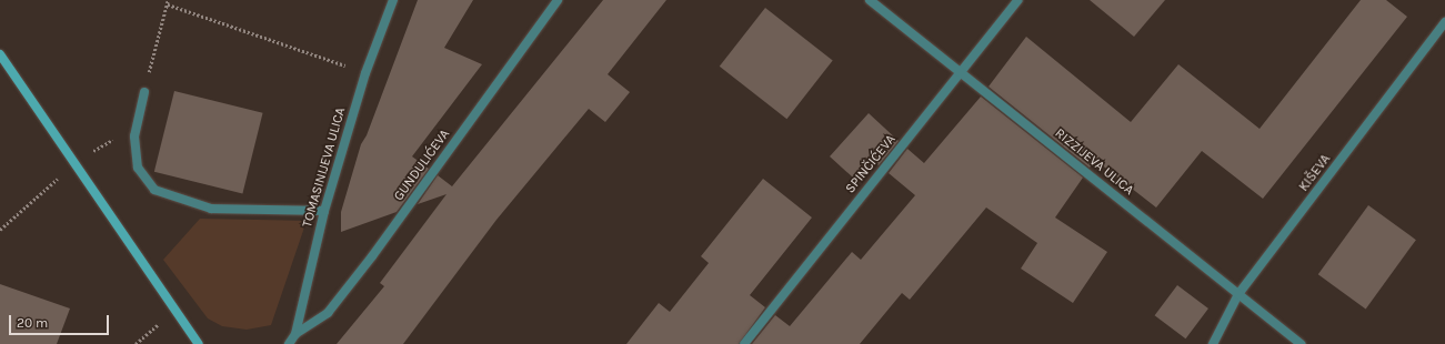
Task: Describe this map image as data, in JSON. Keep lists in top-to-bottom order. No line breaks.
{"streets":{"street":["RIZZIJEVA ULICA","SPINČIĆEVA","GUNDULIĆEVA","TOMASINIJEVA ULICA","KIŠEVA"]},"crossings":[["RIZZIJEVA ULICA","SPINČIĆEVA"],["RIZZIJEVA ULICA","KIŠEVA"],["GUNDULIĆEVA","TOMASINIJEVA ULICA"]],"scale_bar":"20 m"}
